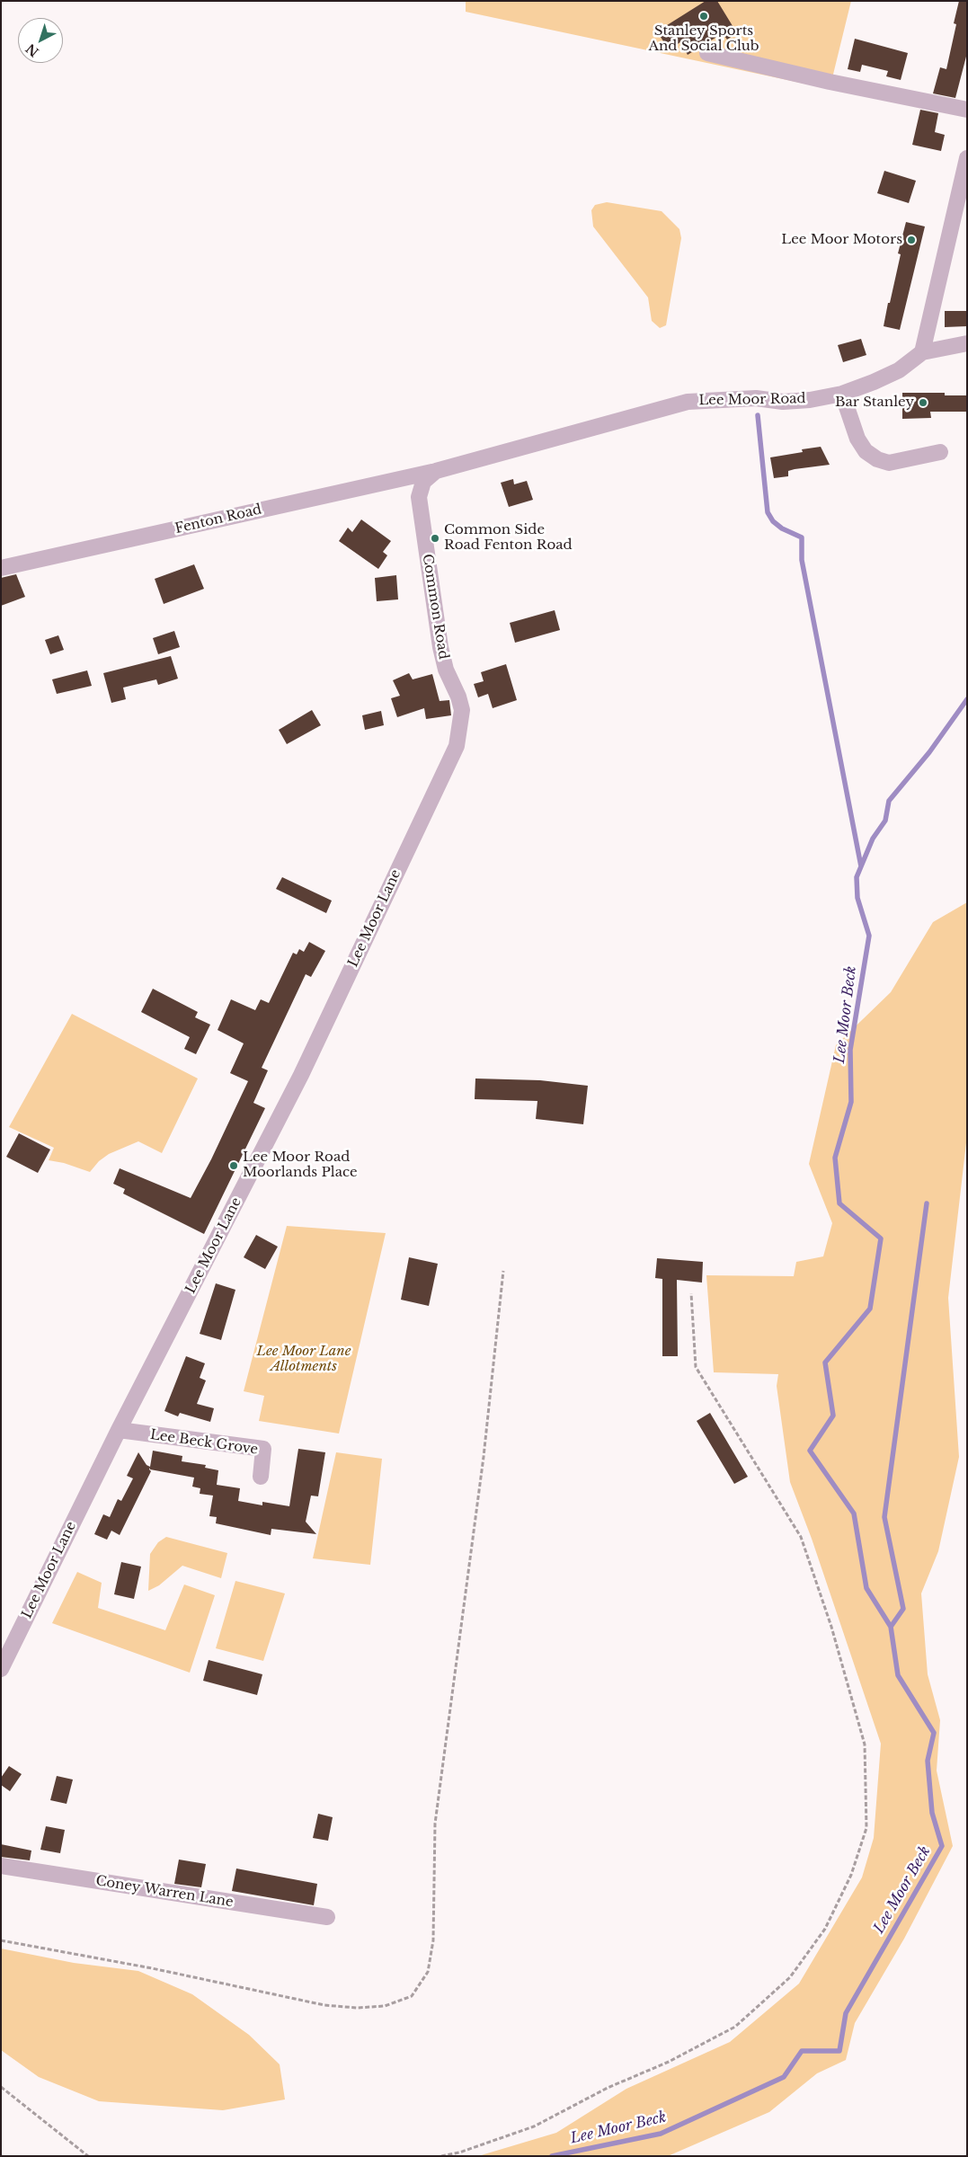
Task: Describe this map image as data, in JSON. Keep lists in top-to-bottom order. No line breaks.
{"streets":{"street":["Lee Moor Road","Fenton Road","Common Road","Lee Moor Lane","Lee Beck Grove","Coney Warren Lane"]},"crossings":[["Lee Moor Road","Fenton Road"],["Lee Moor Road","Common Road"],["Fenton Road","Common Road"],["Common Road","Lee Moor Lane"],["Lee Moor Lane","Lee Beck Grove"]],"water":["Lee Moor Beck"],"parks":["Lee Moor Lane Allotments"],"places":["Stanley Sports And Social Club","Lee Moor Motors","Bar Stanley","Common Side Road Fenton Road","Lee Moor Road Moorlands Place"],"north":"bottom left"}
